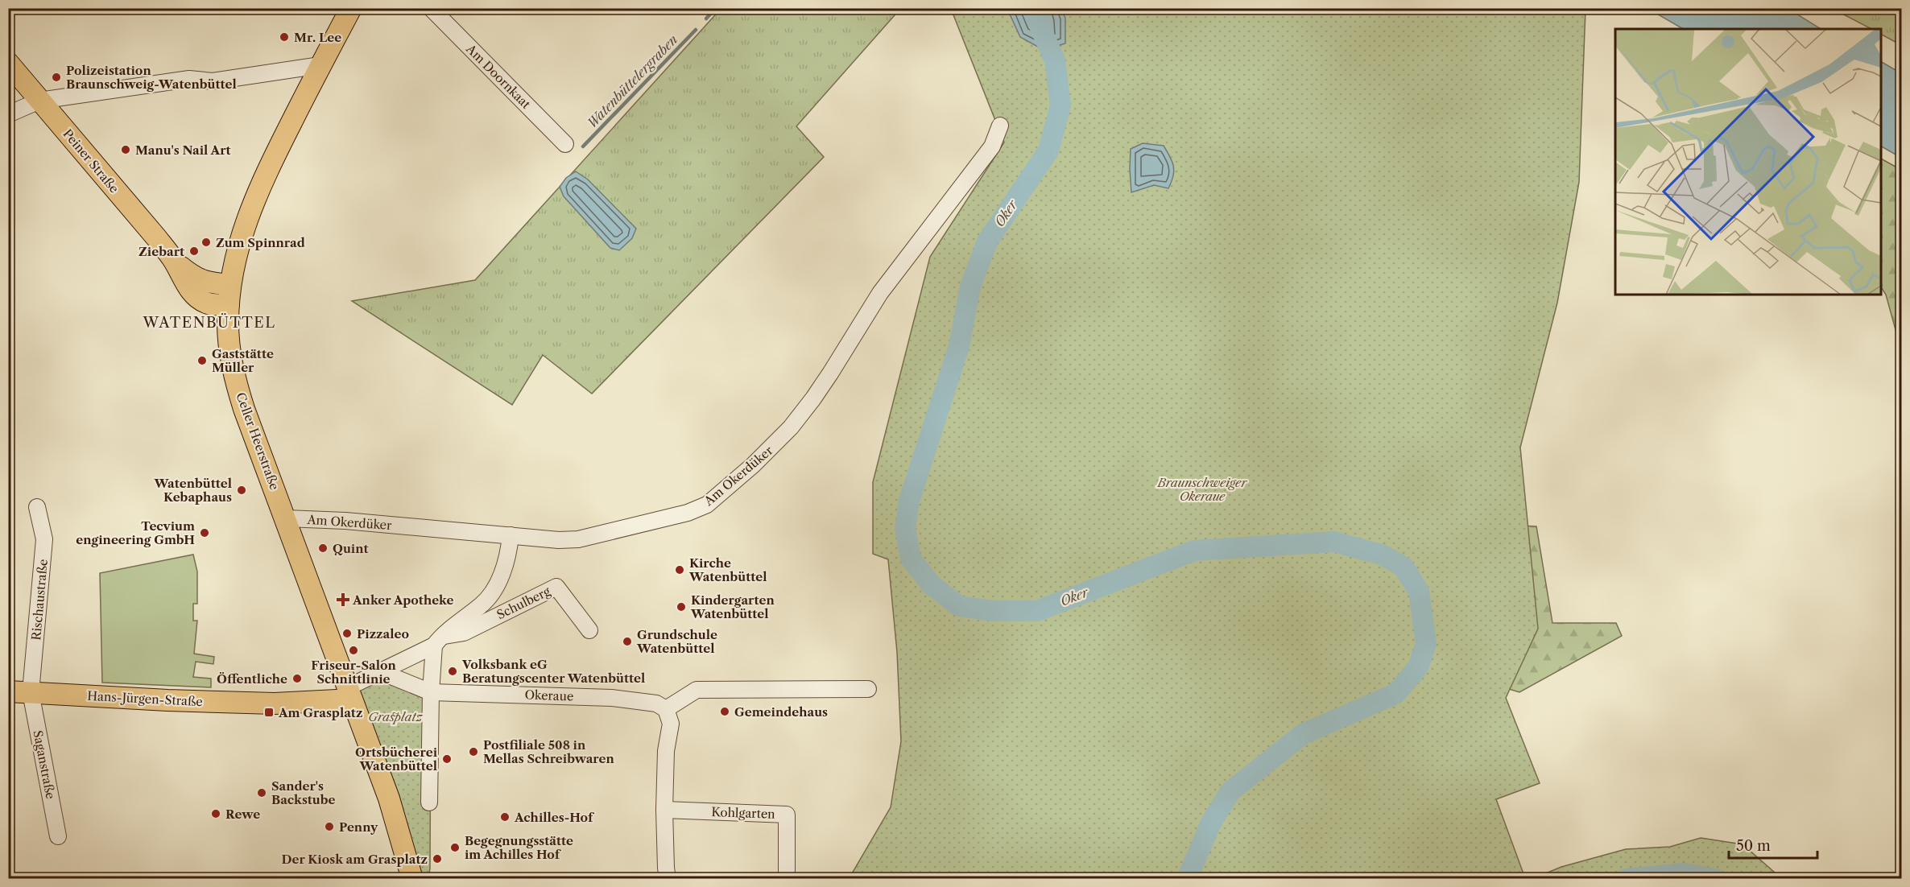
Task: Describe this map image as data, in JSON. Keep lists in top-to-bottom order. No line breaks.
{"streets":{"main road":["Peiner Straße","Celler Heerstraße","Hans-Jürgen-Straße"],"street":["Am Doornkaat","Am Okerdüker","Rischaustraße","Schulberg","Okeraue","Saganstraße","Kohlgarten"]},"crossings":[["Peiner Straße","Celler Heerstraße"],["Celler Heerstraße","Am Okerdüker"],["Celler Heerstraße","Hans-Jürgen-Straße"],["Am Okerdüker","Schulberg"],["Rischaustraße","Hans-Jürgen-Straße"],["Rischaustraße","Saganstraße"],["Hans-Jürgen-Straße","Saganstraße"]],"districts":["WATENBÜTTEL"],"water":["Watenbüttelergraben","Oker"],"parks":["Braunschweiger Okeraue","Grasplatz"],"places":{"other":["Mr. Lee","Polizeistation Braunschweig-Watenbüttel","Manu's Nail Art","Zum Spinnrad","Ziebart","Gaststätte Müller","Watenbüttel Kebaphaus","Tecvium engineering GmbH","Quint","Kirche Watenbüttel","Kindergarten Watenbüttel","Pizzaleo","Grundschule Watenbüttel","Friseur-Salon Schnittlinie","Volksbank eG Beratungscenter Watenbüttel","Öffentliche","Gemeindehaus","Postfiliale 508 in Mellas Schreibwaren","Ortsbücherei Watenbüttel","Sander's Backstube","Rewe","Achilles-Hof","Penny","Begegnungsstätte im Achilles Hof","Der Kiosk am Grasplatz"],"health":["Anker Apotheke"],"transit":["Am Grasplatz"]},"scale_bar":"50 m"}
